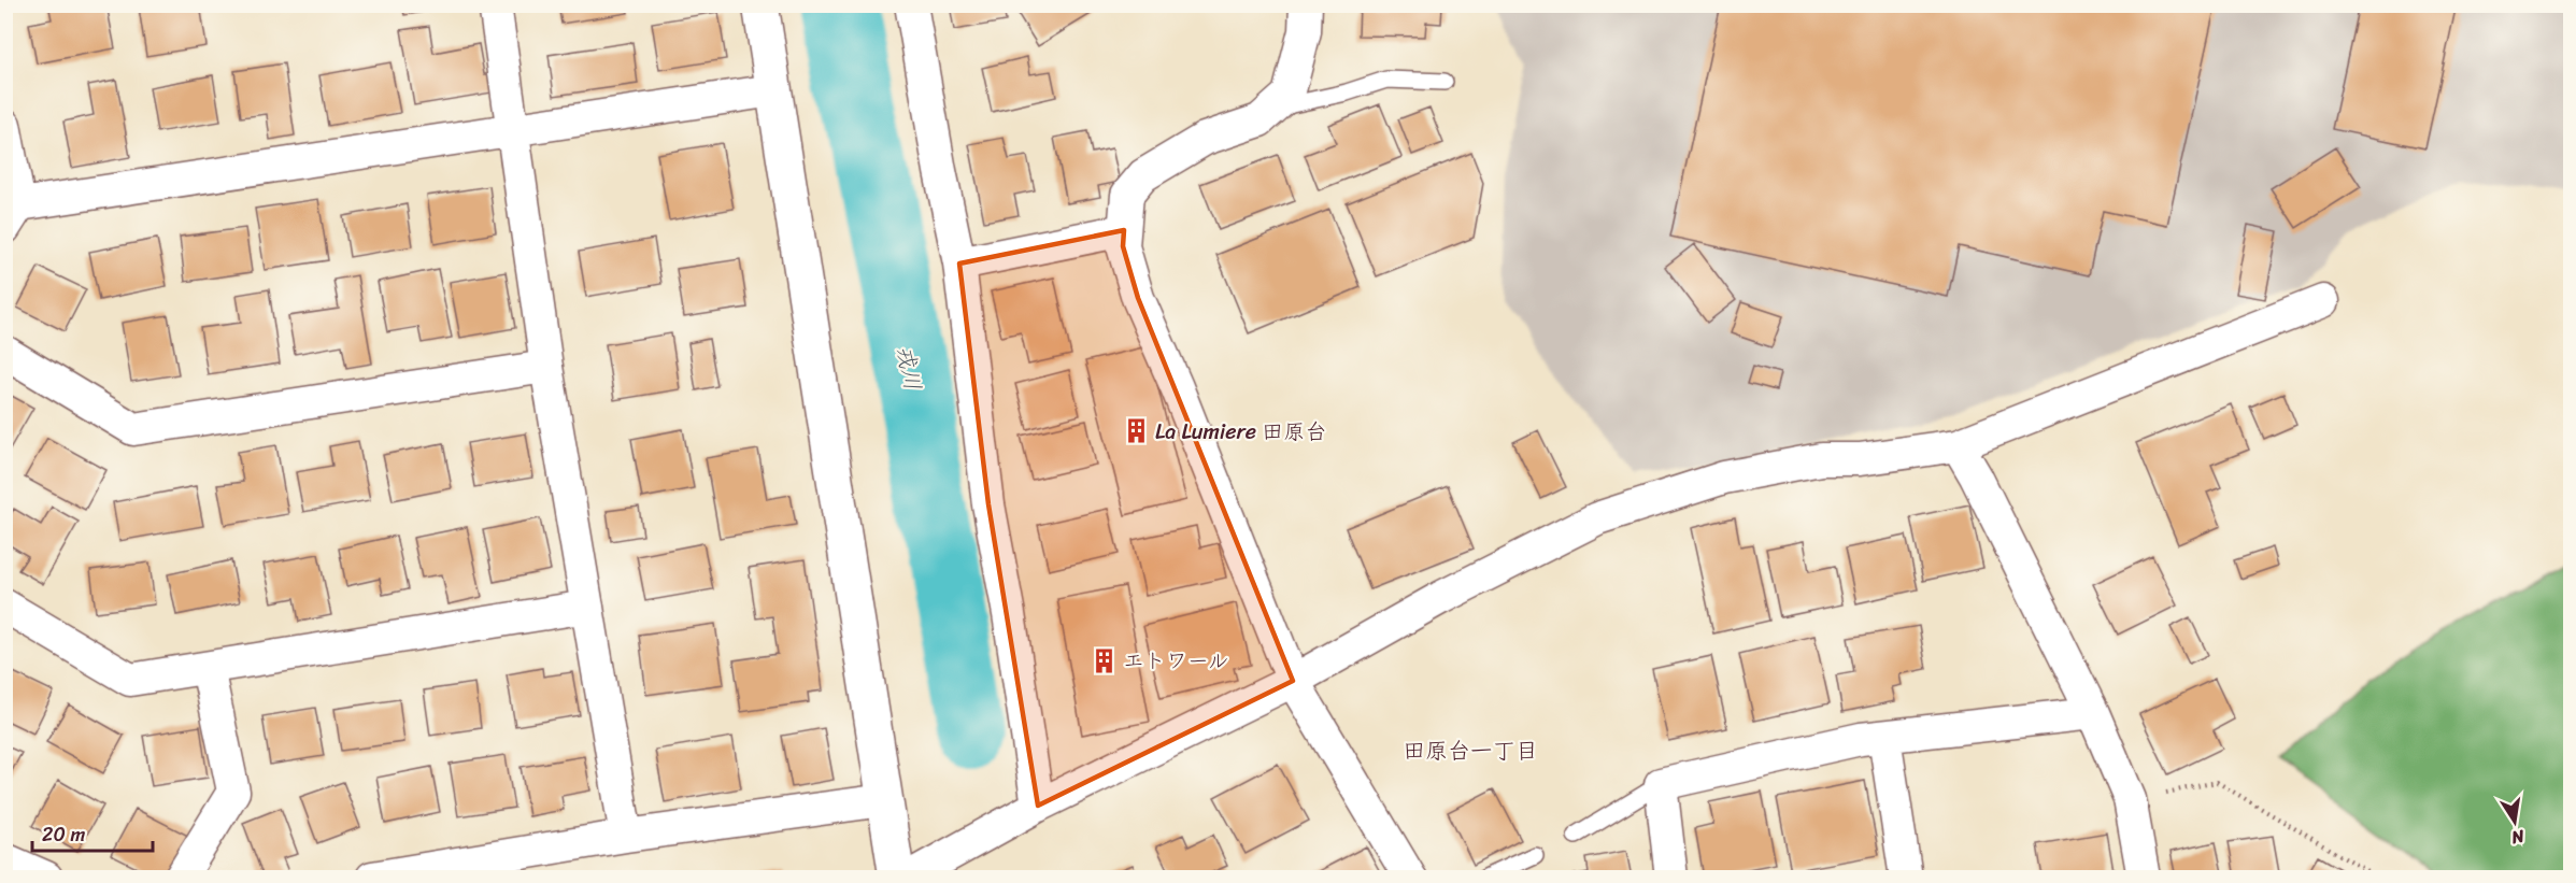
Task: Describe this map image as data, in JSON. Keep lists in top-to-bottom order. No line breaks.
{"districts":["田原台一丁目"],"water":["戎川"],"places":{"building":["La Lumiere 田原台","エトワール"]},"scale_bar":"20 m","north":"bottom"}
